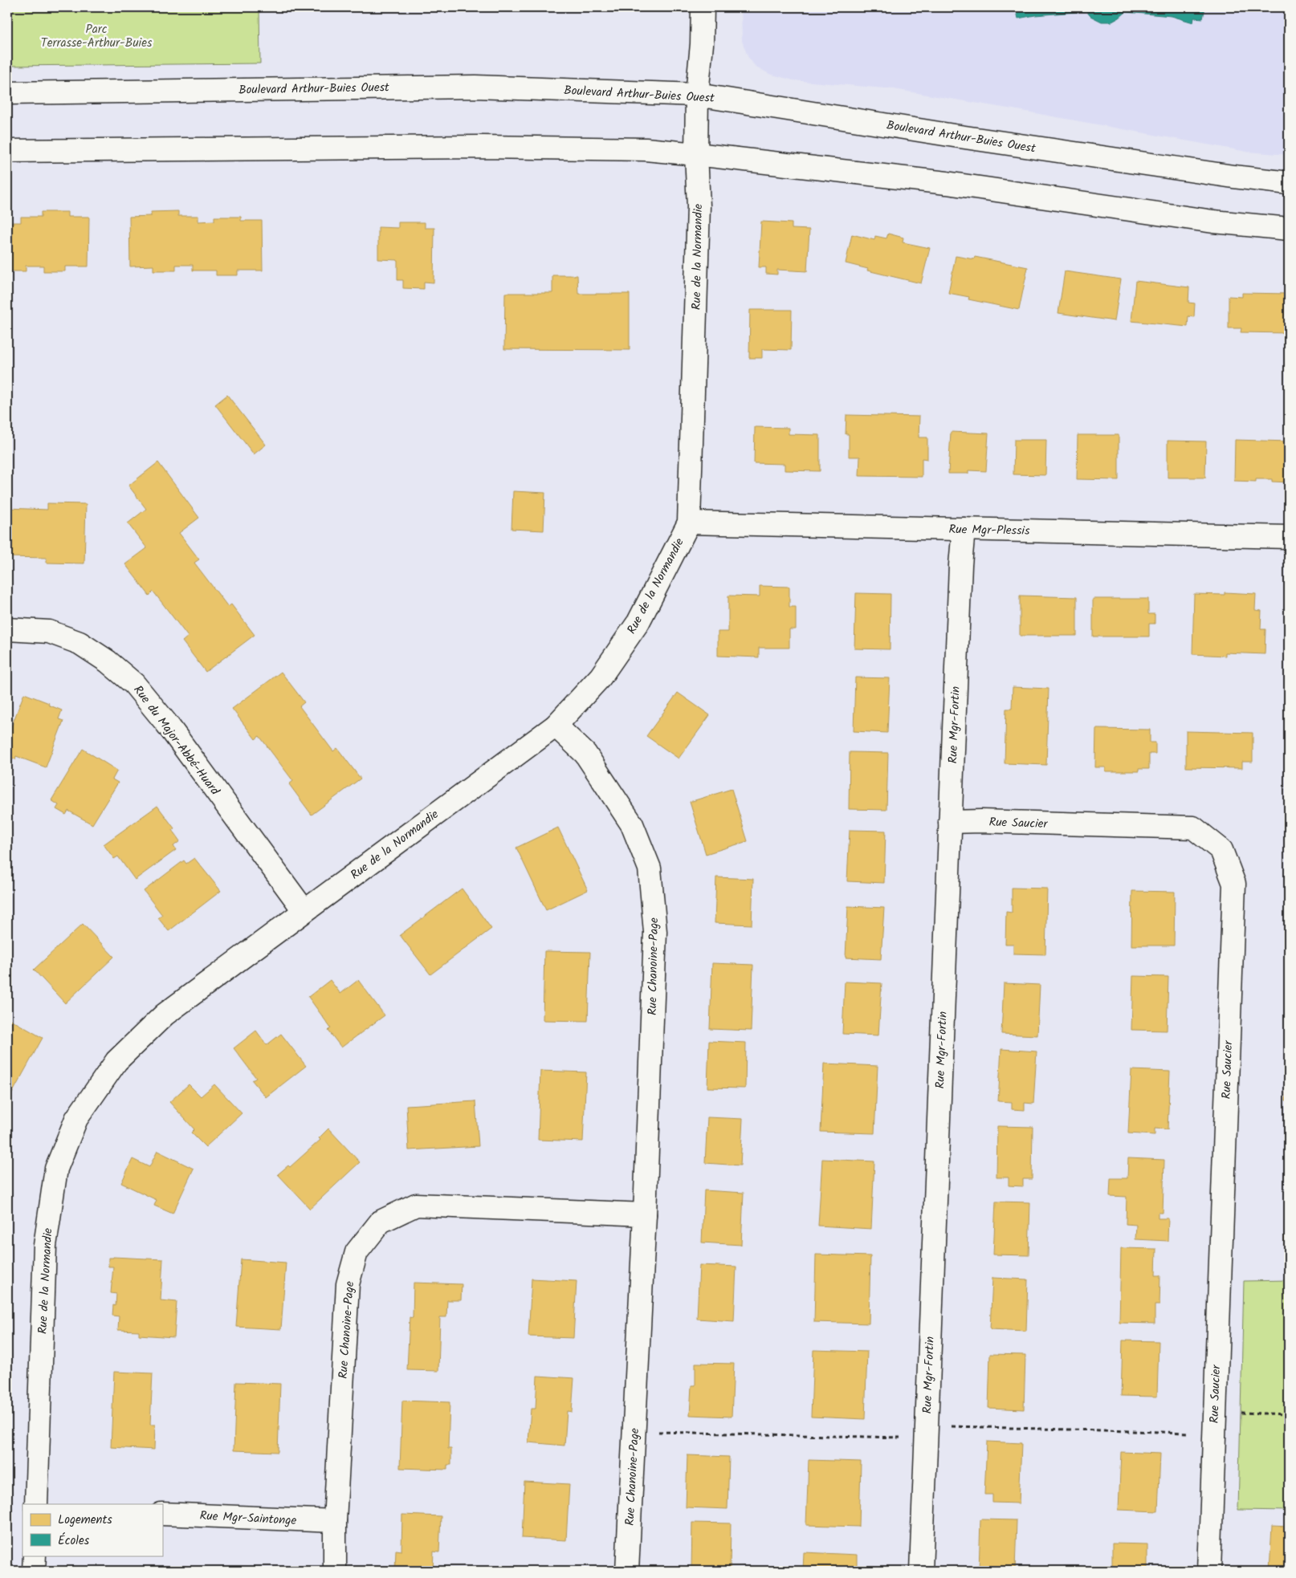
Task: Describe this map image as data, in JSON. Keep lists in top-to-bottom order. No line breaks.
{"streets":{"street":["Boulevard Arthur-Buies Ouest","Rue de la Normandie","Rue Mgr-Plessis","Rue Mgr-Fortin","Rue du Major-Abbé-Huard","Rue Saucier","Rue Chanoine-Page","Rue Mgr-Saintonge"]},"crossings":[["Boulevard Arthur-Buies Ouest","Rue de la Normandie"],["Rue de la Normandie","Rue Mgr-Plessis"],["Rue de la Normandie","Rue du Major-Abbé-Huard"],["Rue de la Normandie","Rue Chanoine-Page"],["Rue Mgr-Plessis","Rue Mgr-Fortin"],["Rue Mgr-Fortin","Rue Saucier"],["Rue Chanoine-Page","Rue Mgr-Saintonge"]],"parks":["Parc Terrasse-Arthur-Buies"],"legend":["Logements","Écoles"]}
